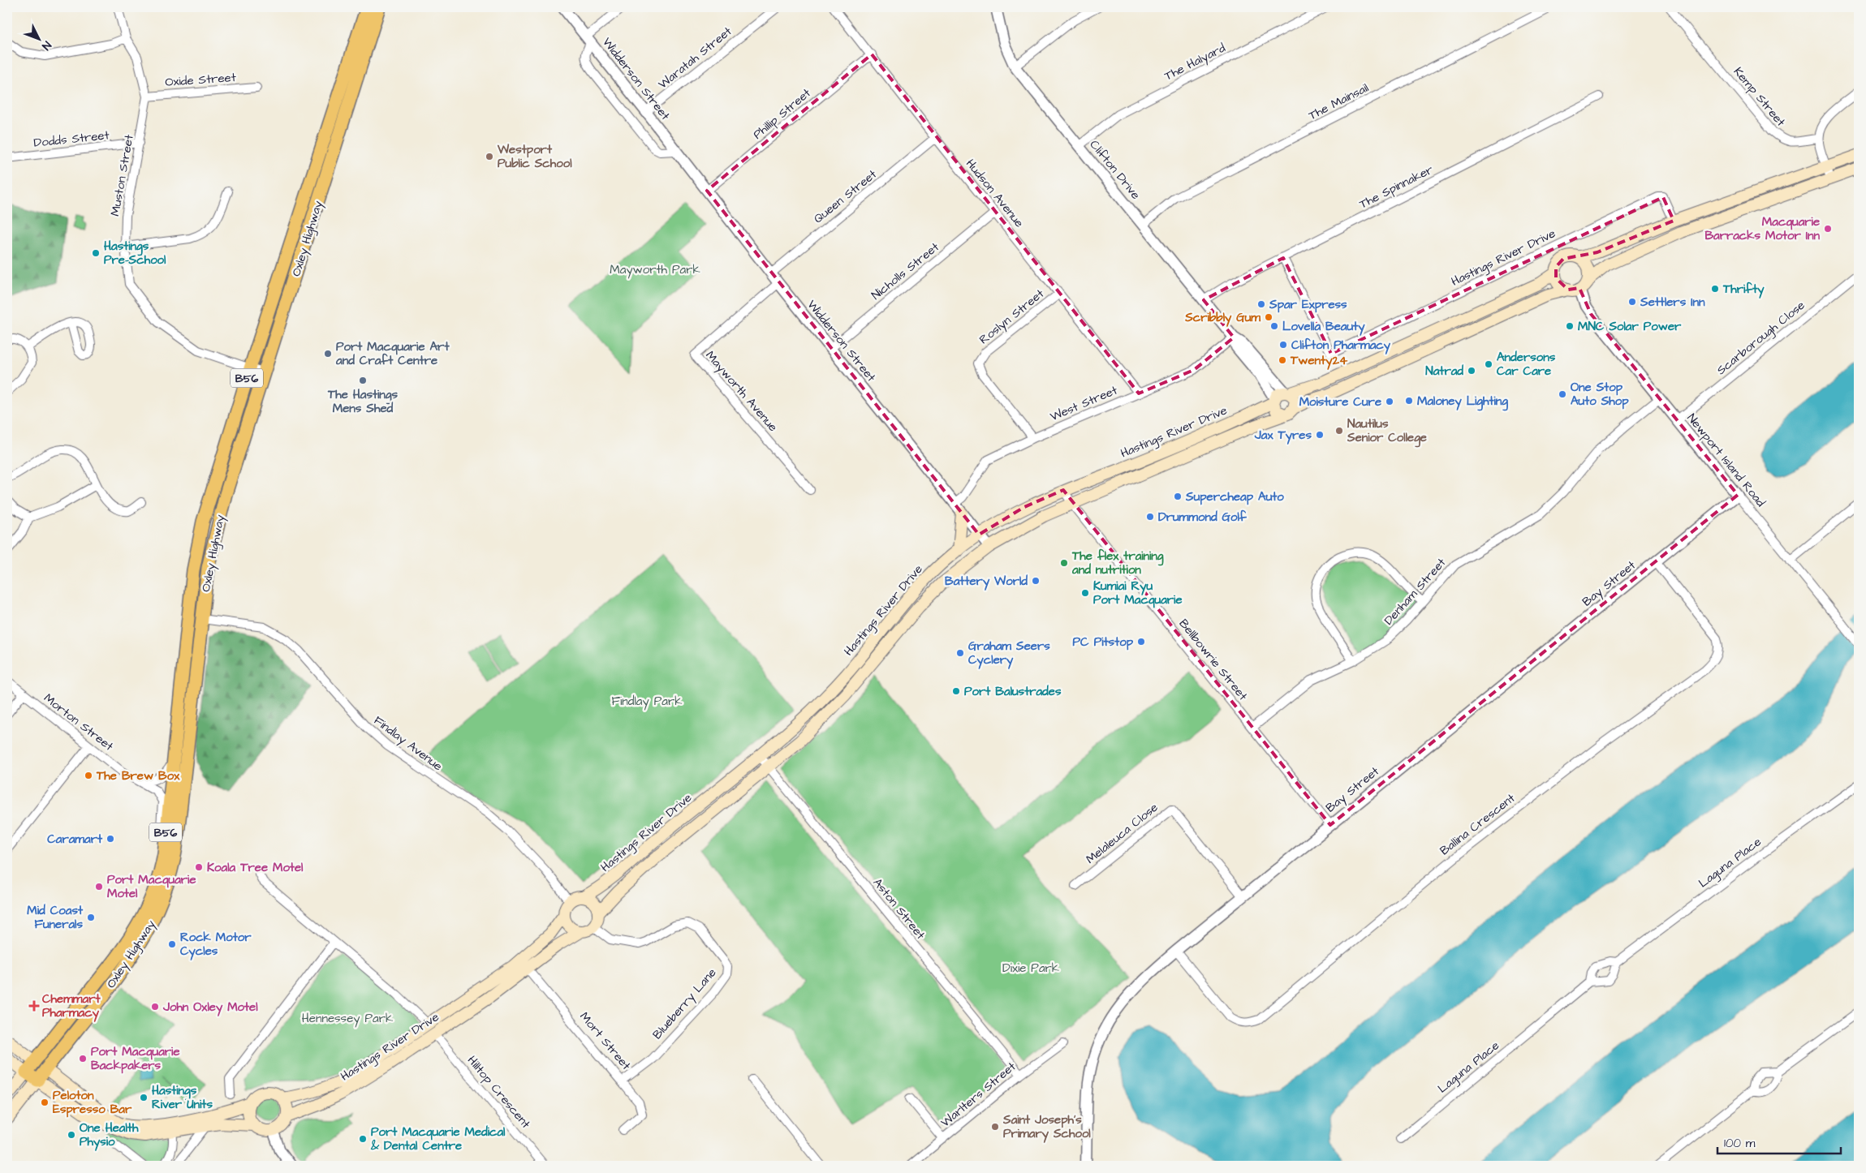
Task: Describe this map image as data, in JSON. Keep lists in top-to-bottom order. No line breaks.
{"streets":{"main road":["Oxley Highway","Hastings River Drive","B56"],"street":["Waratah Street","The Halyard","Widderson Street","Oxide Street","Kemp Street","The Mainsail","Phillip Street","Dodds Street","Clifton Drive","Muston Street","The Spinnaker","Hudson Avenue","Queen Street","Nicholls Street","Roslyn Street","Scarborough Close","Mayworth Avenue","West Street","Newport Island Road","Bay Street","Denham Street","Bellbowrie Street","Morton Street","Findlay Avenue","Ballina Crescent","Melaleuca Close","Laguna Place","Aston Street","Blueberry Lane","Mort Street","Hilltop Crescent","Warlters Street"]},"crossings":[["Waratah Street","Widderson Street"],["The Halyard","Clifton Drive"],["Widderson Street","Phillip Street"],["Widderson Street","Queen Street"],["Widderson Street","Hastings River Drive"],["Widderson Street","Nicholls Street"],["Widderson Street","Mayworth Avenue"],["Widderson Street","West Street"],["Oxide Street","Muston Street"],["The Mainsail","Clifton Drive"],["Phillip Street","Hudson Avenue"],["Dodds Street","Muston Street"],["Clifton Drive","The Spinnaker"],["Clifton Drive","Hastings River Drive"],["Clifton Drive","West Street"],["Muston Street","Oxley Highway"],["The Spinnaker","Hastings River Drive"],["Hudson Avenue","Queen Street"],["Hudson Avenue","Nicholls Street"],["Hudson Avenue","Roslyn Street"],["Hudson Avenue","West Street"],["Oxley Highway","Morton Street"],["Oxley Highway","Findlay Avenue"],["Hastings River Drive","Newport Island Road"],["Hastings River Drive","Bellbowrie Street"],["Hastings River Drive","Findlay Avenue"],["Hastings River Drive","Aston Street"],["Hastings River Drive","Blueberry Lane"],["Hastings River Drive","Mort Street"],["Hastings River Drive","Hilltop Crescent"],["Roslyn Street","West Street"],["Scarborough Close","Newport Island Road"],["Newport Island Road","Bay Street"],["Newport Island Road","Denham Street"],["Bay Street","Bellbowrie Street"],["Bay Street","Ballina Crescent"],["Bay Street","Melaleuca Close"],["Denham Street","Bellbowrie Street"],["Findlay Avenue","Blueberry Lane"],["Aston Street","Warlters Street"],["Blueberry Lane","Mort Street"]],"parks":["Mayworth Park","Findlay Park","Dixie Park","Hennessey Park"],"places":{"other":["Westport Public School","Macquarie Barracks Motor Inn","Hastings Pre-School","Thrifty","Settlers Inn","Spar Express","Scribbly Gum","Lovella Beauty","MNC Solar Power","Clifton Pharmacy","Port Macquarie Art and Craft Centre","Twenty24","Andersons Car Care","Natrad","The Hastings Mens Shed","One Stop Auto Shop","Maloney Lighting","Moisture Cure","Nautilus Senior College","Jax Tyres","Supercheap Auto","Drummond Golf","The flex training and nutrition","Battery World","Kumiai Ryu Port Macquarie","PC Pitstop","Graham Seers Cyclery","Port Balustrades","The Brew Box","Caramart","Koala Tree Motel","Port Macquarie Motel","Mid Coast Funerals","Rock Motor Cycles","John Oxley Motel","Port Macquarie Backpakers","Hastings River Units","Peloton Espresso Bar","Saint Joseph's Primary School","One Health Physio","Port Macquarie Medical & Dental Centre"],"health":["Chemmart Pharmacy"]},"scale_bar":"100 m","north":"bottom right"}
